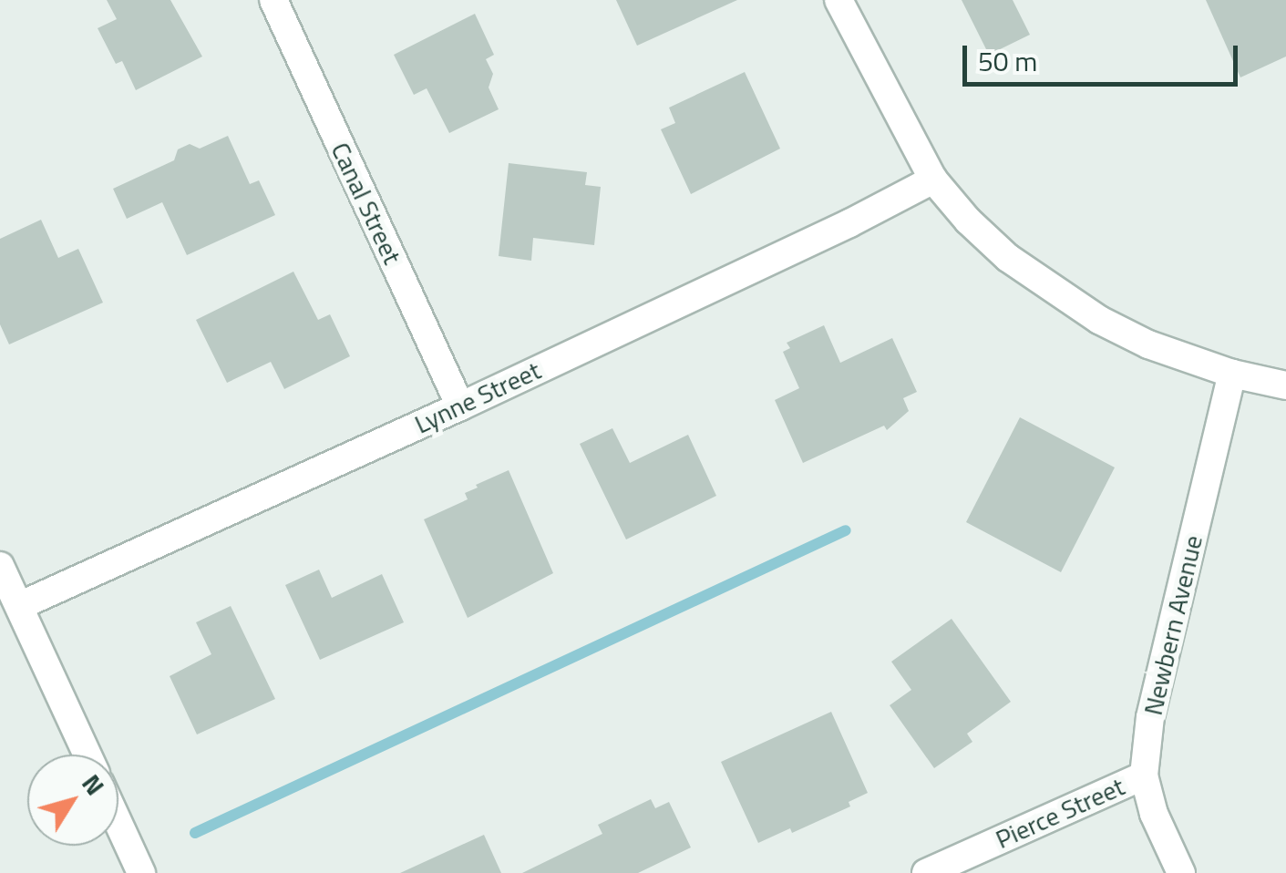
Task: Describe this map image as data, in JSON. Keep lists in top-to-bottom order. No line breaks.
{"streets":{"street":["Canal Street","Lynne Street","Newbern Avenue","Pierce Street"]},"crossings":[["Canal Street","Lynne Street"],["Newbern Avenue","Pierce Street"]],"scale_bar":"50 m","north":"top right"}
